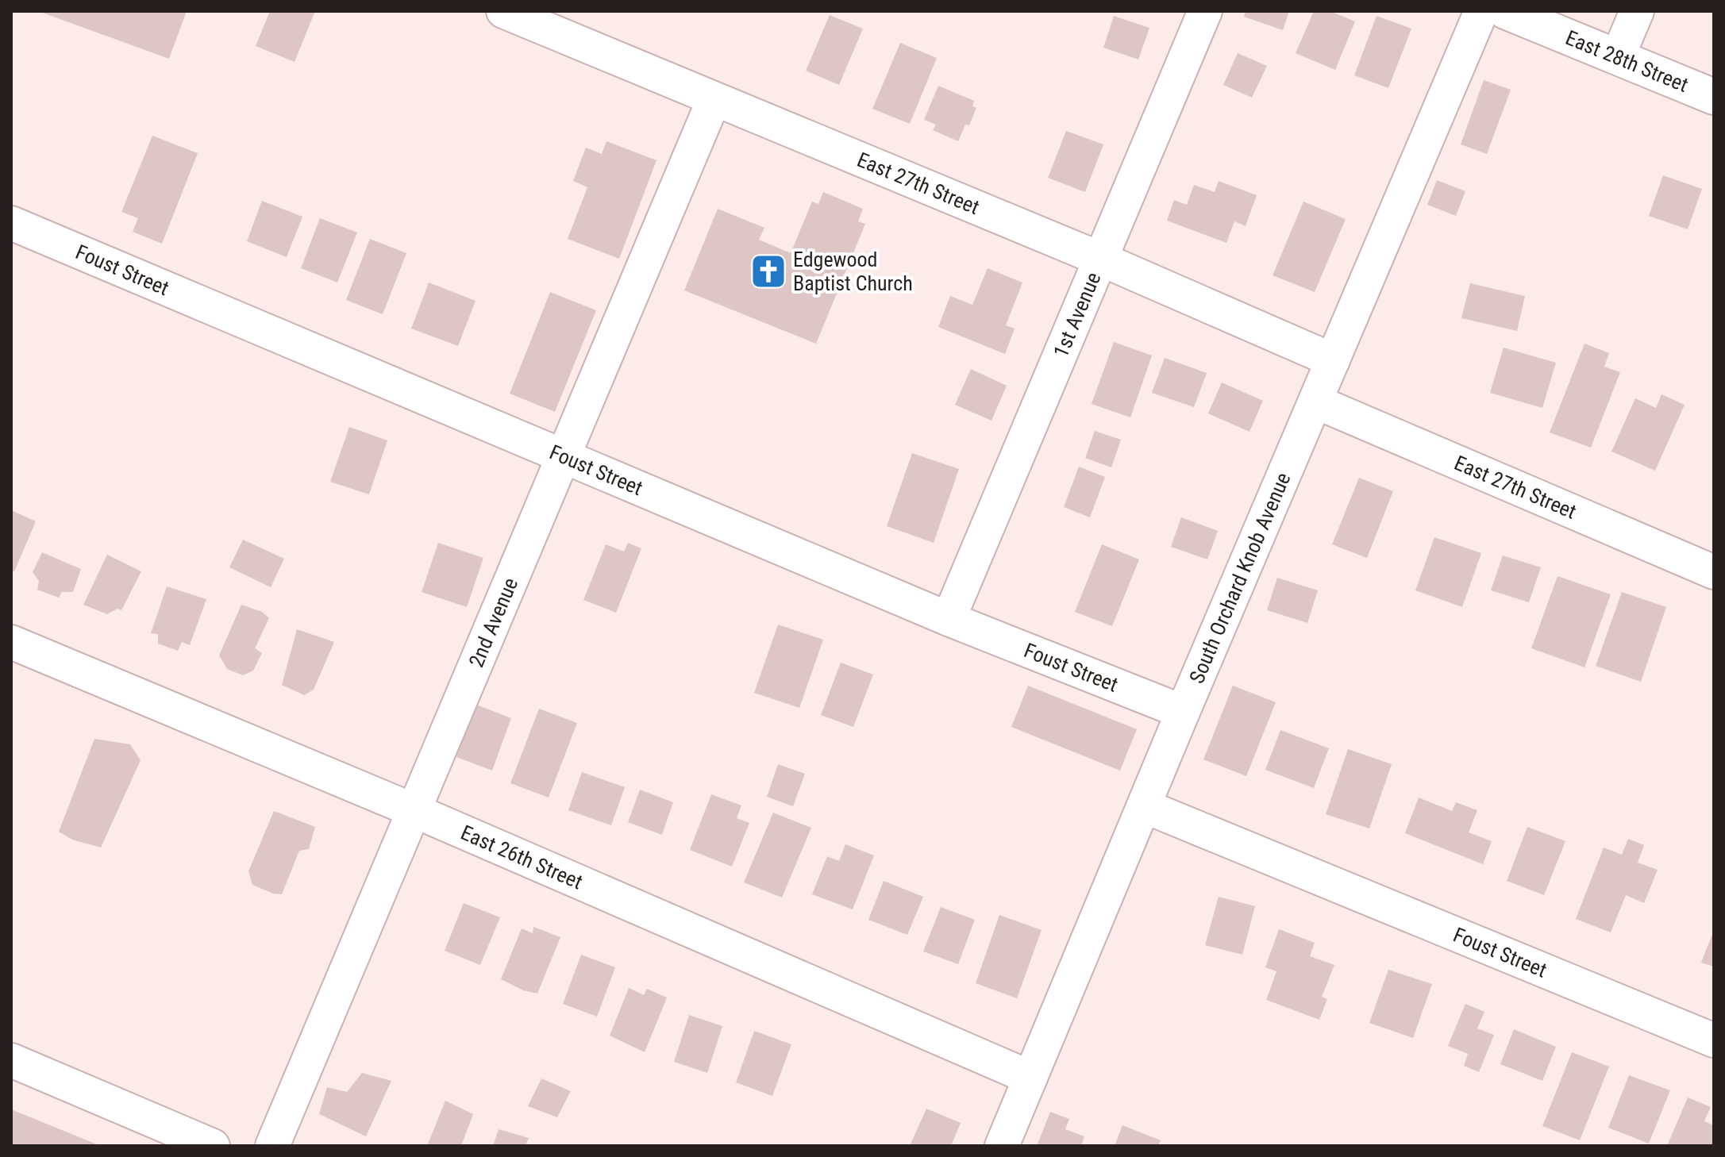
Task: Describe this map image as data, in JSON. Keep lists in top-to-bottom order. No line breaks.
{"streets":{"street":["East 28th Street","East 27th Street","Foust Street","1st Avenue","South Orchard Knob Avenue","2nd Avenue","East 26th Street"]},"crossings":[["East 27th Street","1st Avenue"],["East 27th Street","South Orchard Knob Avenue"],["East 27th Street","2nd Avenue"],["Foust Street","1st Avenue"],["Foust Street","South Orchard Knob Avenue"],["Foust Street","2nd Avenue"],["South Orchard Knob Avenue","East 26th Street"],["2nd Avenue","East 26th Street"]],"places":{"church":["Edgewood Baptist Church"]}}
